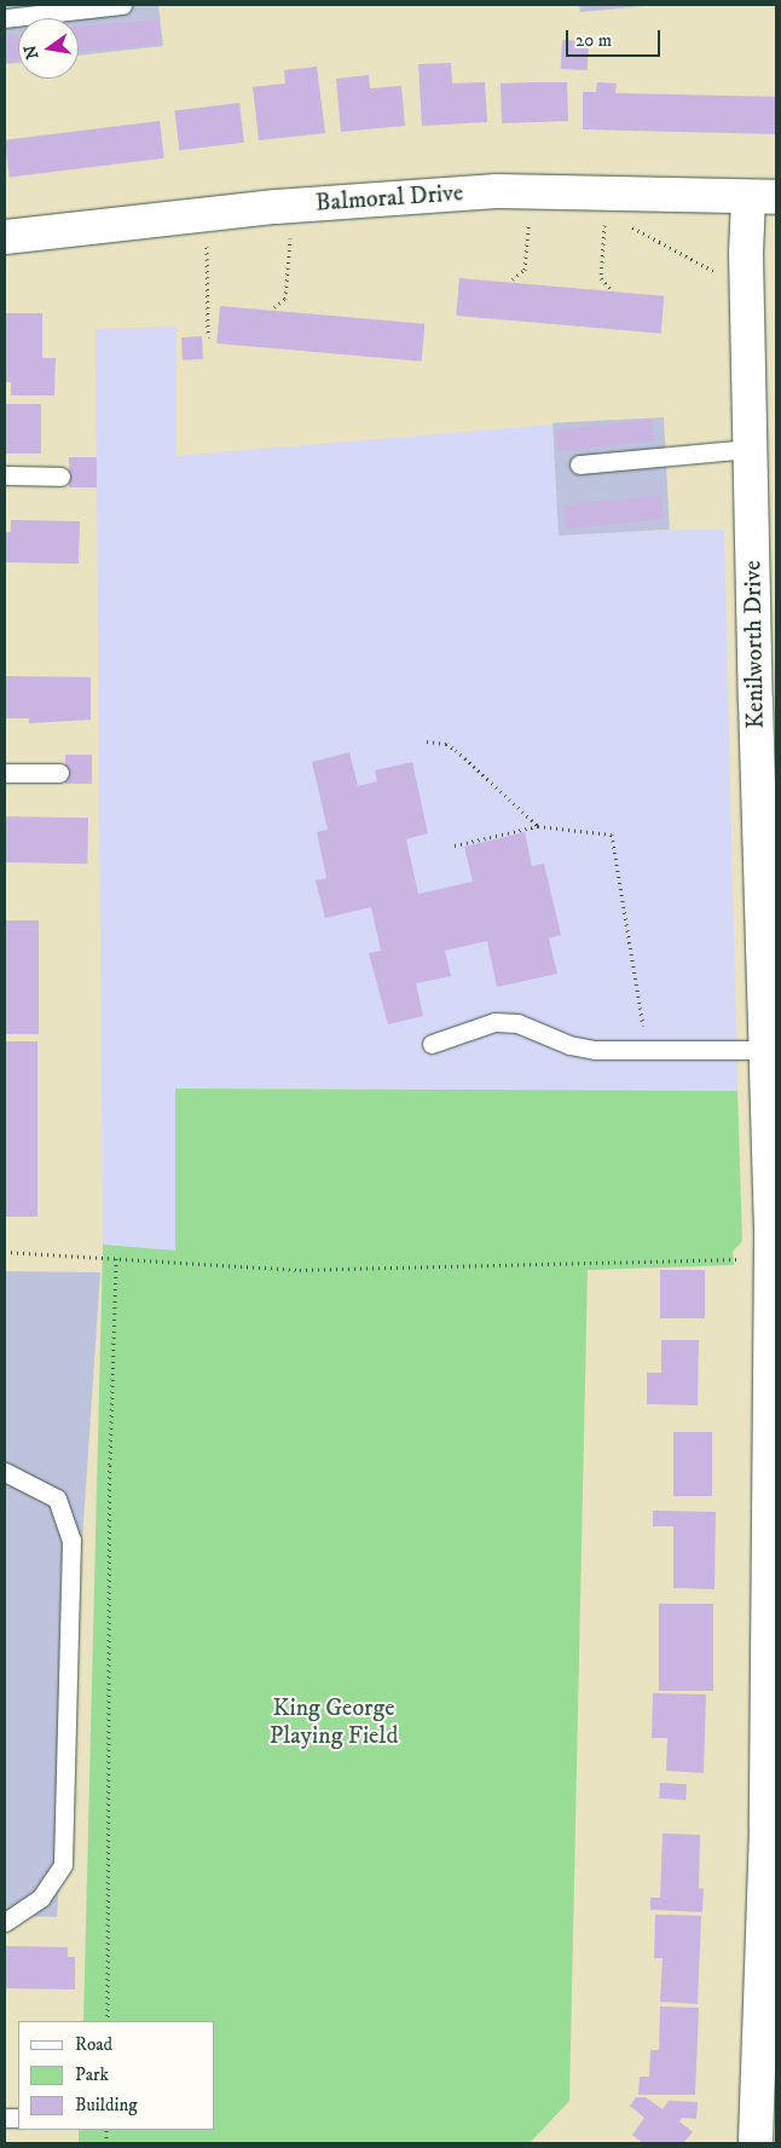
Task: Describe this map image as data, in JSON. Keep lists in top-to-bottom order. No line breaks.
{"streets":{"street":["Balmoral Drive","Kenilworth Drive"]},"crossings":[["Balmoral Drive","Kenilworth Drive"]],"parks":["King George Playing Field"],"legend":["Road","Park","Building"],"scale_bar":"20 m","north":"left"}
